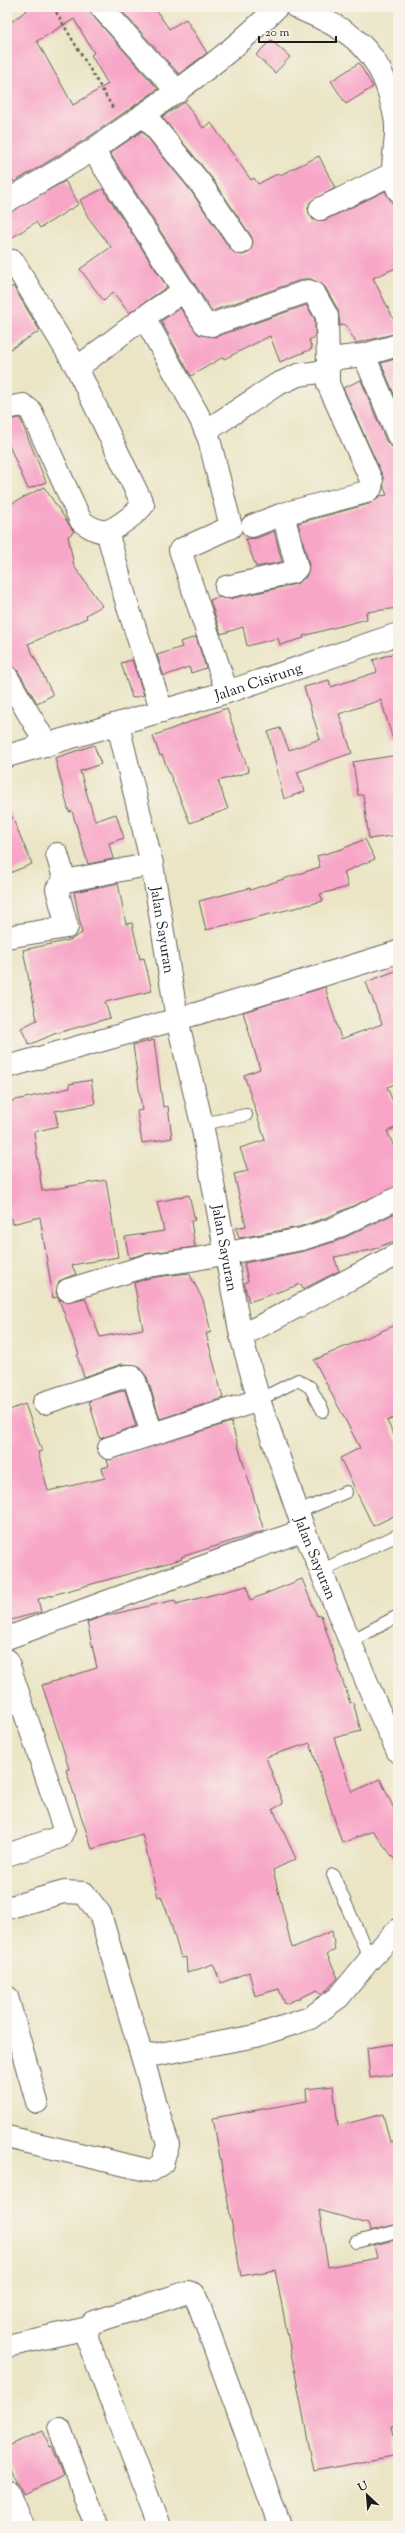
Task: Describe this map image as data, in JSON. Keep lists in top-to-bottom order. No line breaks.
{"streets":{"street":["Jalan Cisirung","Jalan Sayuran"]},"crossings":[["Jalan Cisirung","Jalan Sayuran"]],"scale_bar":"20 m","north":"top left"}
